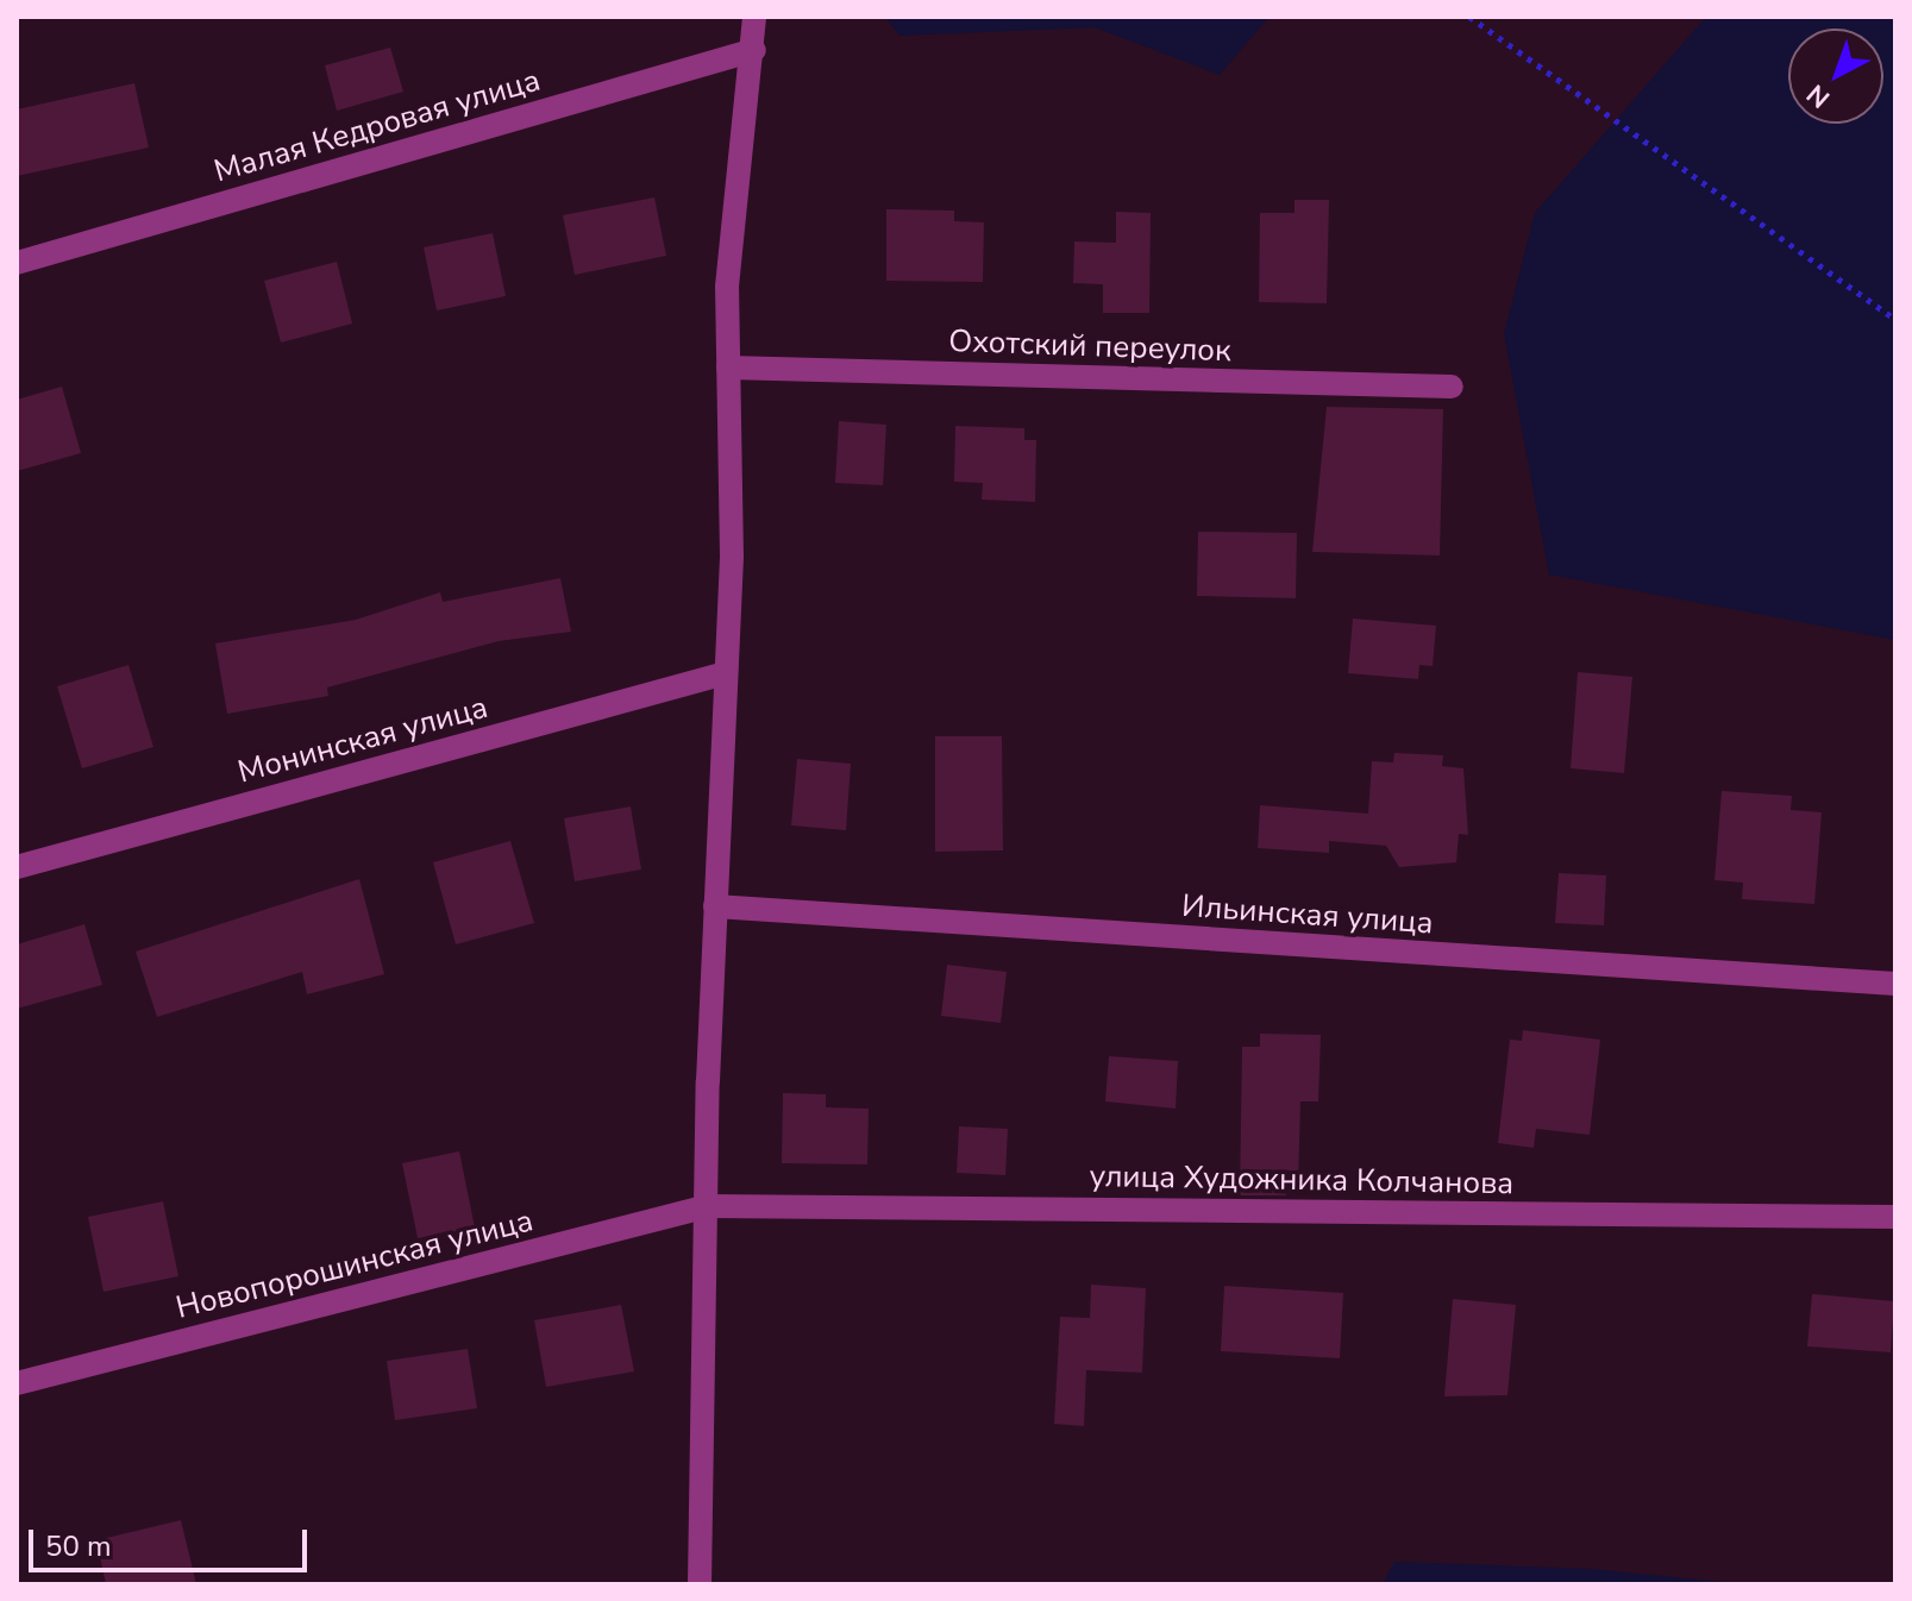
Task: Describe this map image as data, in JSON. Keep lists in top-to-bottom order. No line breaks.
{"streets":{"street":["Малая Кедровая улица","Охотский переулок","Монинская улица","Ильинская улица","улица Художника Колчанова","Новопорошинская улица"]},"crossings":[["улица Художника Колчанова","Новопорошинская улица"]],"scale_bar":"50 m","north":"bottom left"}
